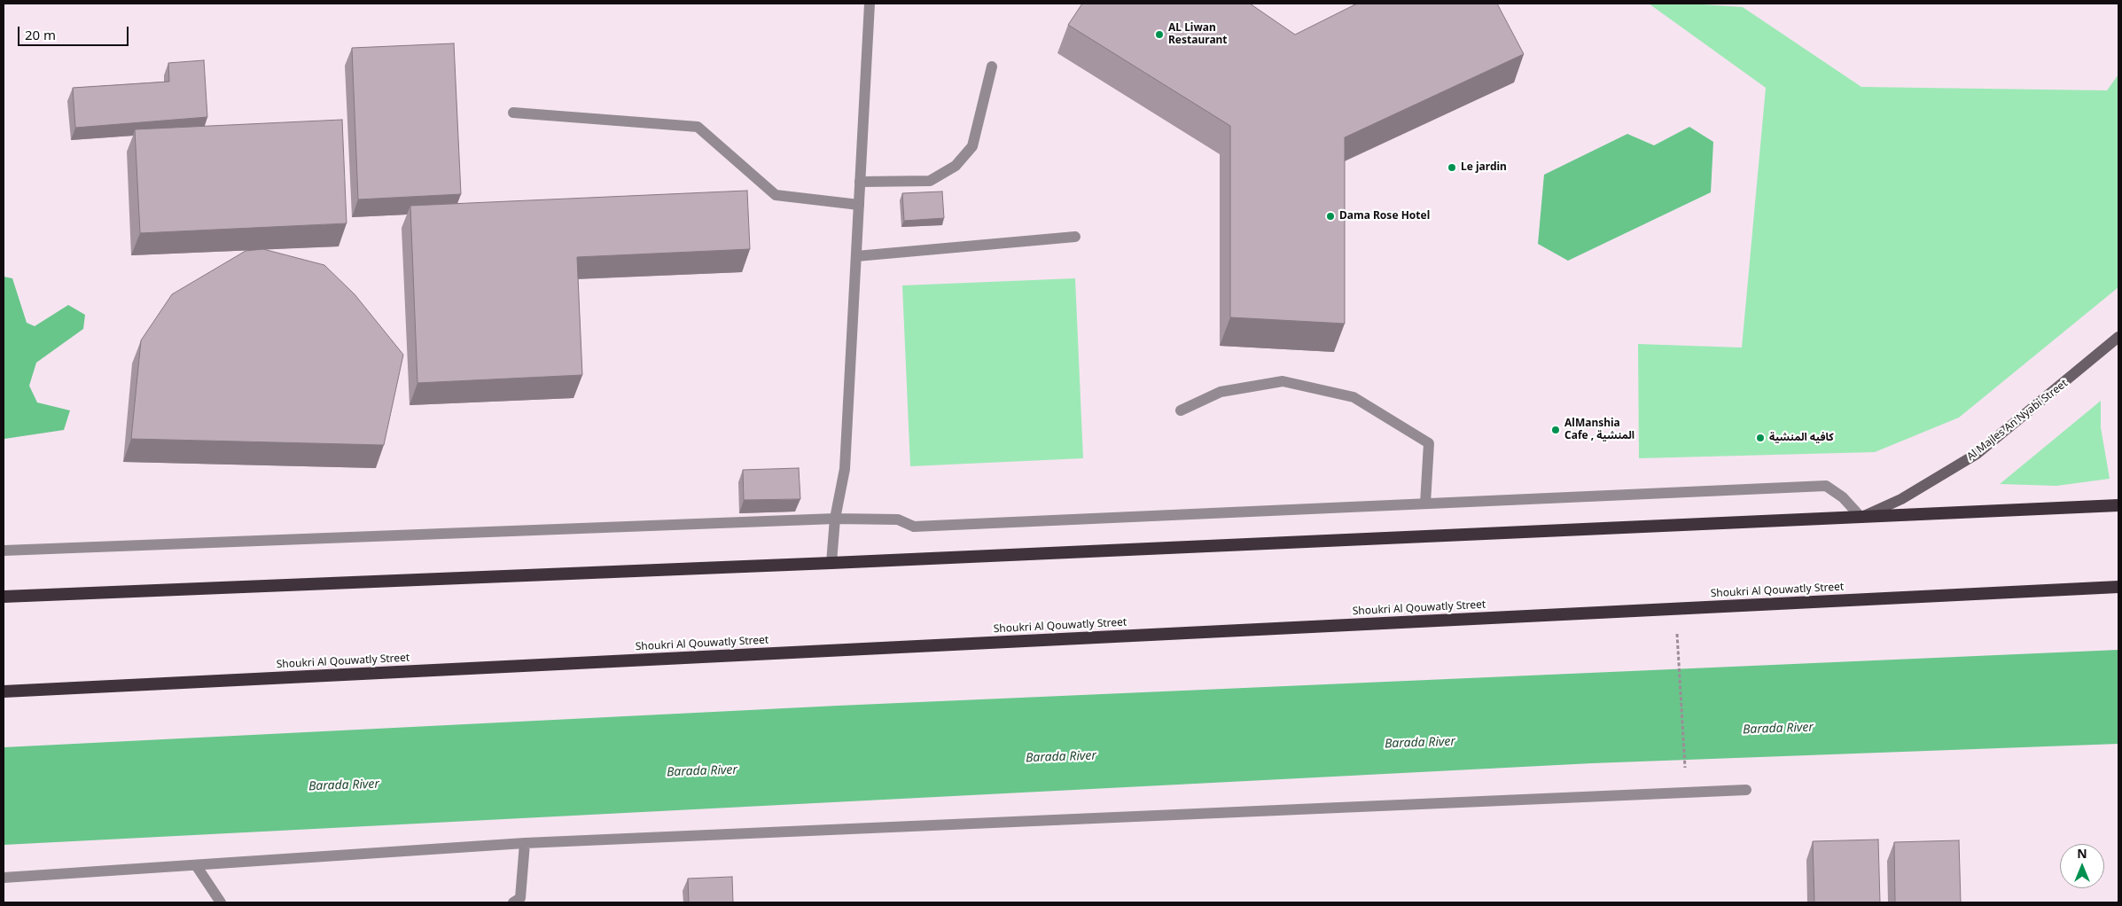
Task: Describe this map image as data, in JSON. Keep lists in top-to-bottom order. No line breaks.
{"streets":{"highway":["Shoukri Al Qouwatly Street"],"main road":["Al Majles An'Nyabi Street"]},"water":["Barada River"],"places":["AL Liwan Restaurant","Le jardin","Dama Rose Hotel","AlManshia Cafe , المنشية","كافيه المنشية"],"scale_bar":"20 m","north":"top"}
